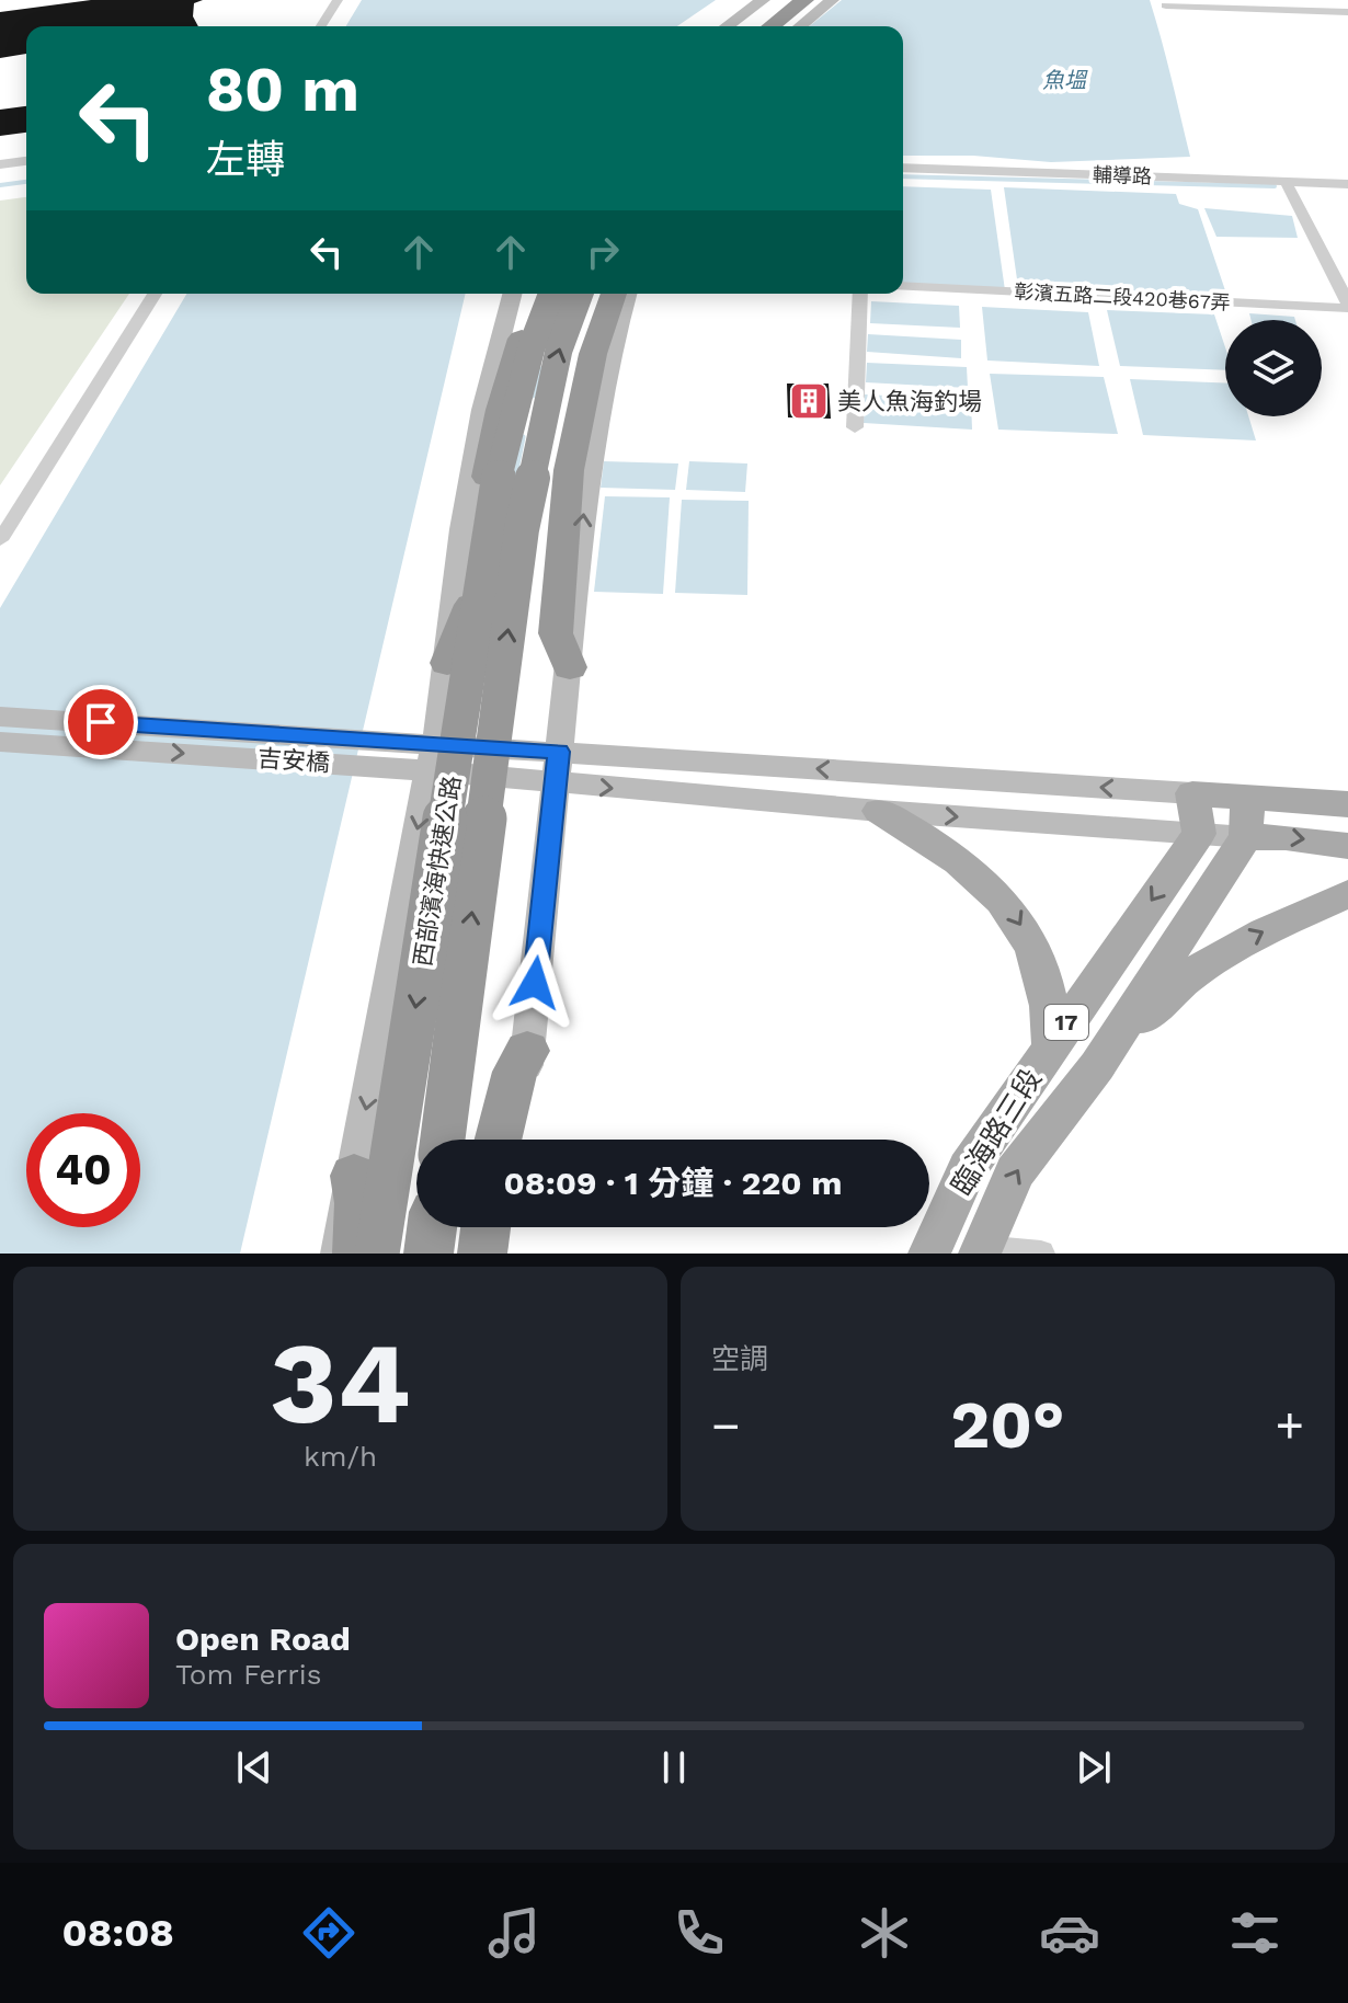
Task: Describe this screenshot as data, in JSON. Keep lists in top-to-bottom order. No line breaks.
{"streets":{"highway":["西部濱海快速公路"],"main road":["17","臨海路三段"],"street":["輔導路","彰濱五路二段420巷67弄","吉安橋"]},"water":["魚塭"],"places":{"building":["美人魚海釣場"]},"page":{"turn":["80 m","左轉"],"limit":"40","trip":"08:09 · 1 分鐘 · 220 m","tile":[["34","km/h"],"空調"],"heat":["−","20°","+"],"song":["Open Road","Tom Ferris"],"tabs":"08:08"}}
